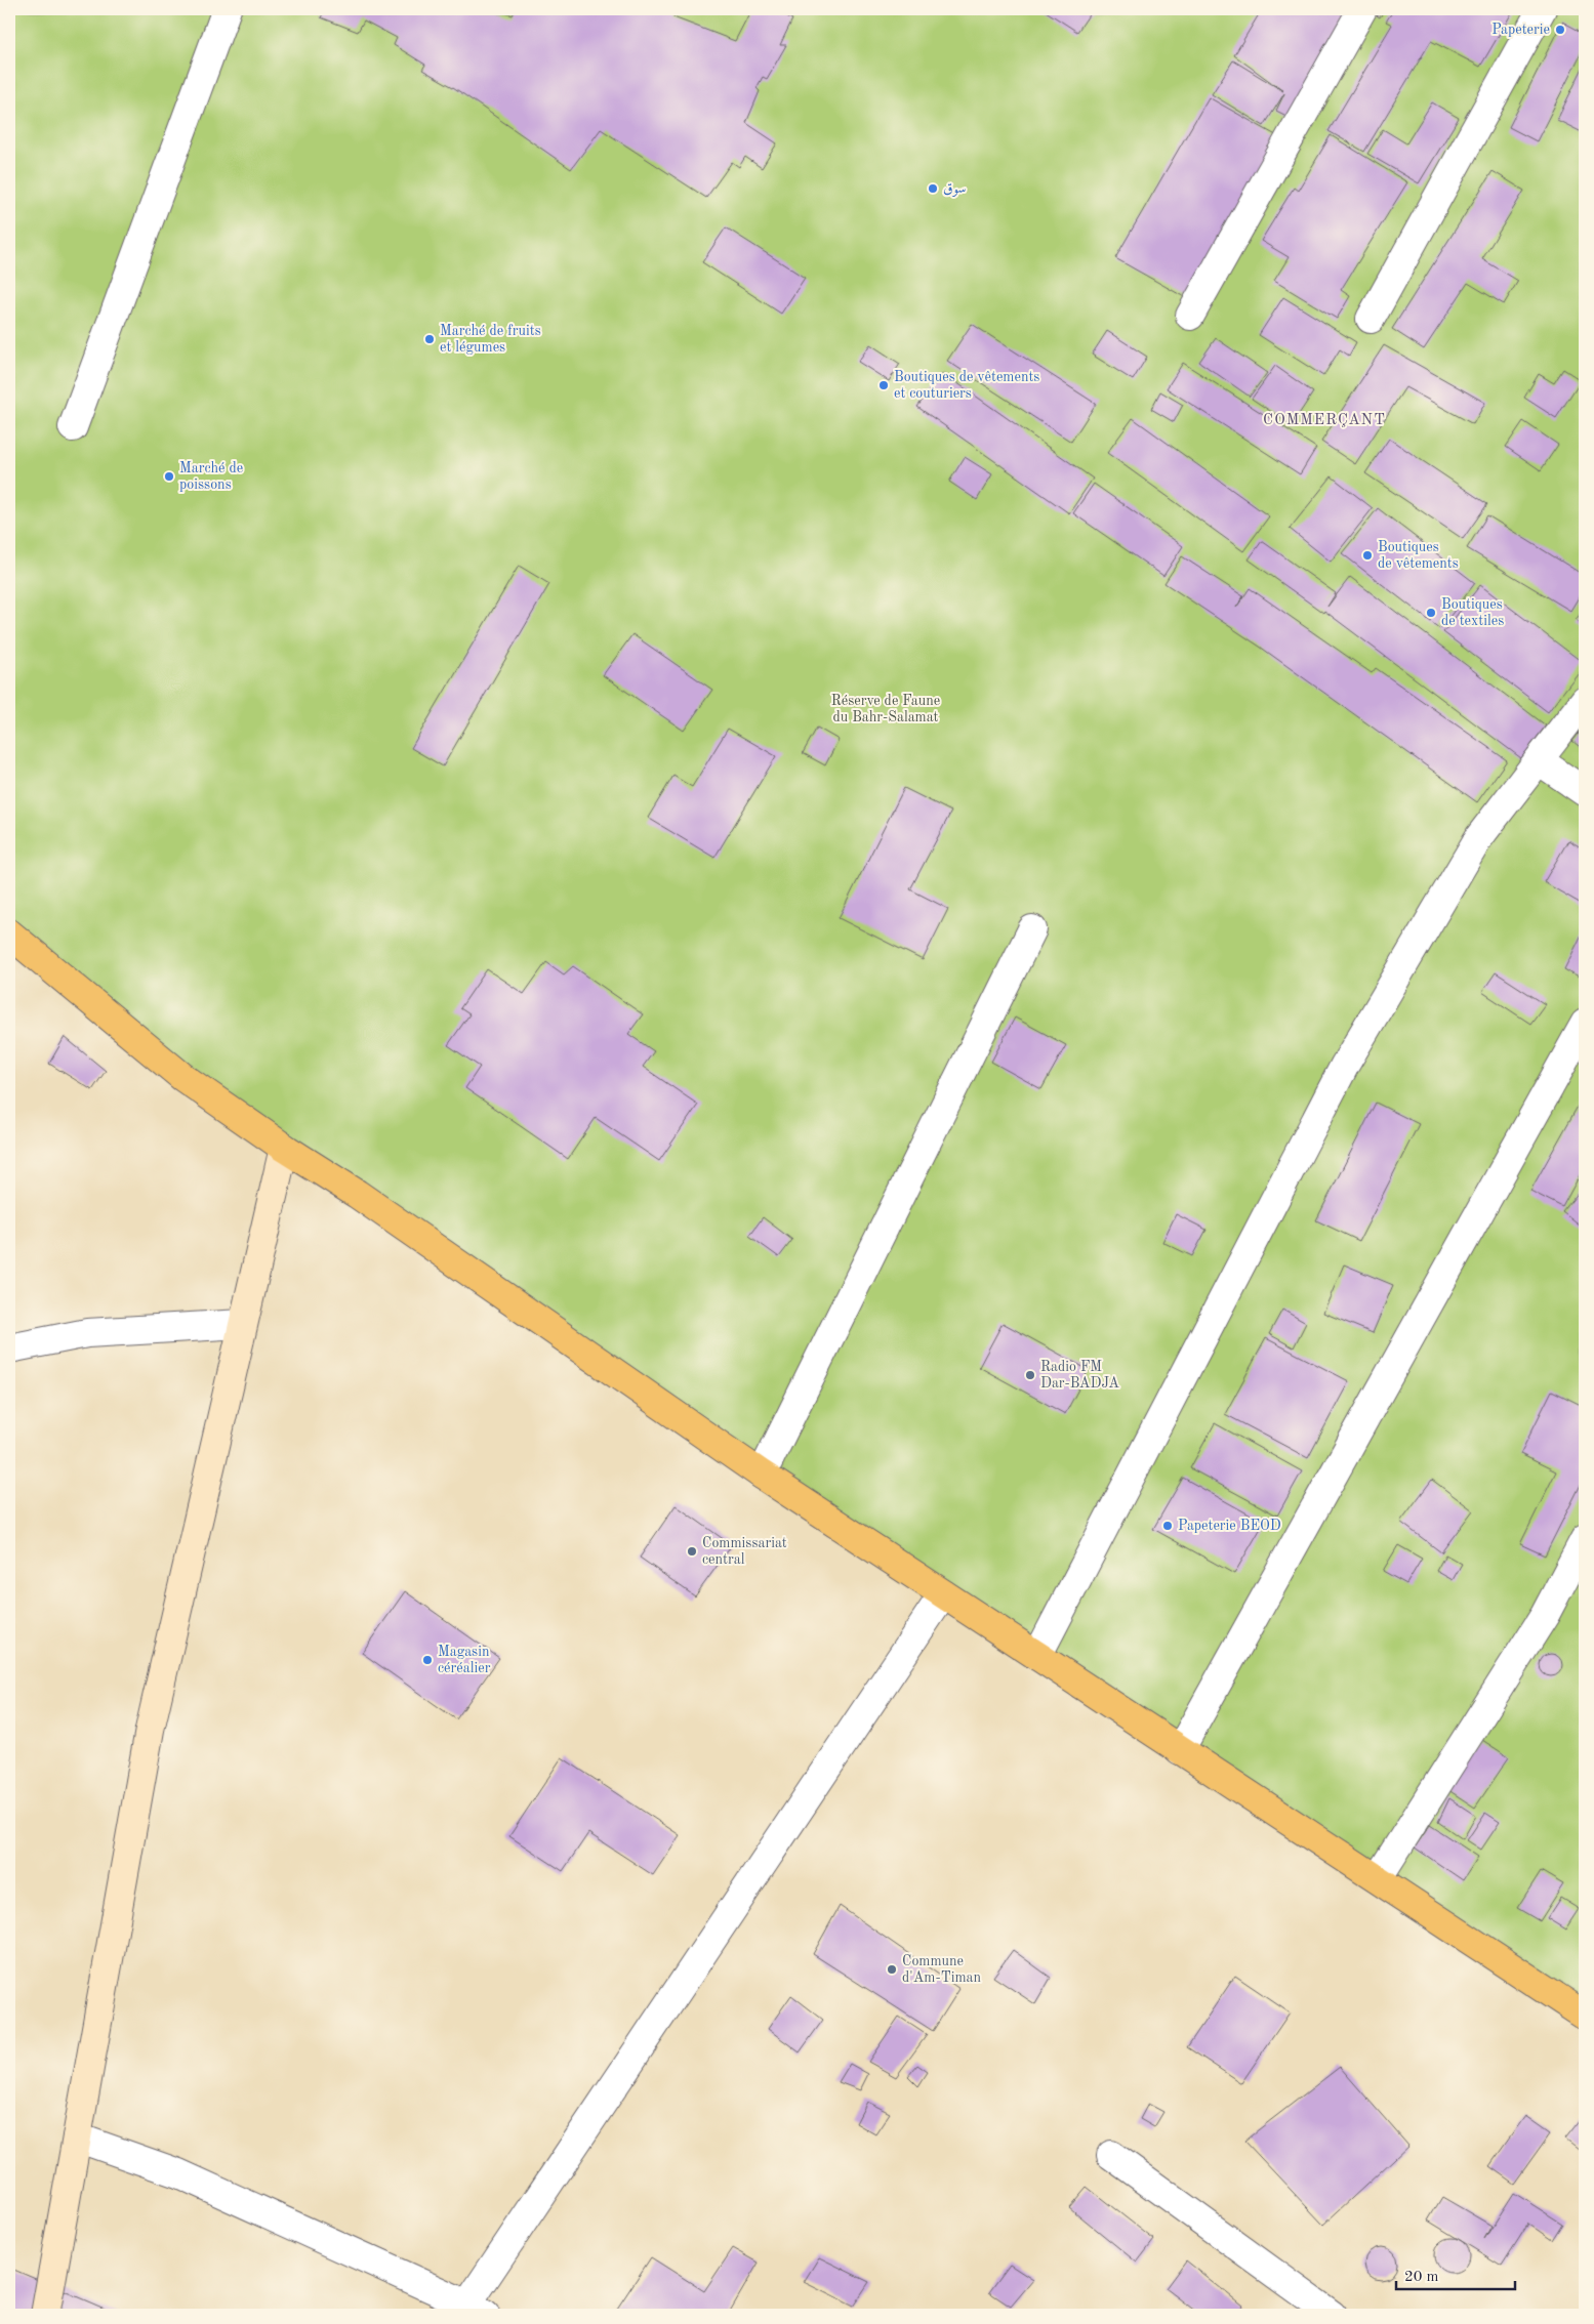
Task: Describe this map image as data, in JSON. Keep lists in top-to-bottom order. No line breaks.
{"districts":["COMMERÇANT"],"parks":["Réserve de Faune du Bahr-Salamat"],"places":["Papeterie","سوق","Marché de fruits et légumes","Boutiques de vêtements et couturiers","Marché de poissons","Boutiques de vêtements","Boutiques de textiles","Radio FM Dar-BADJA","Papeterie BEOD","Commissariat central","Magasin céréalier","Commune d'Am-Timan"],"scale_bar":"20 m"}
